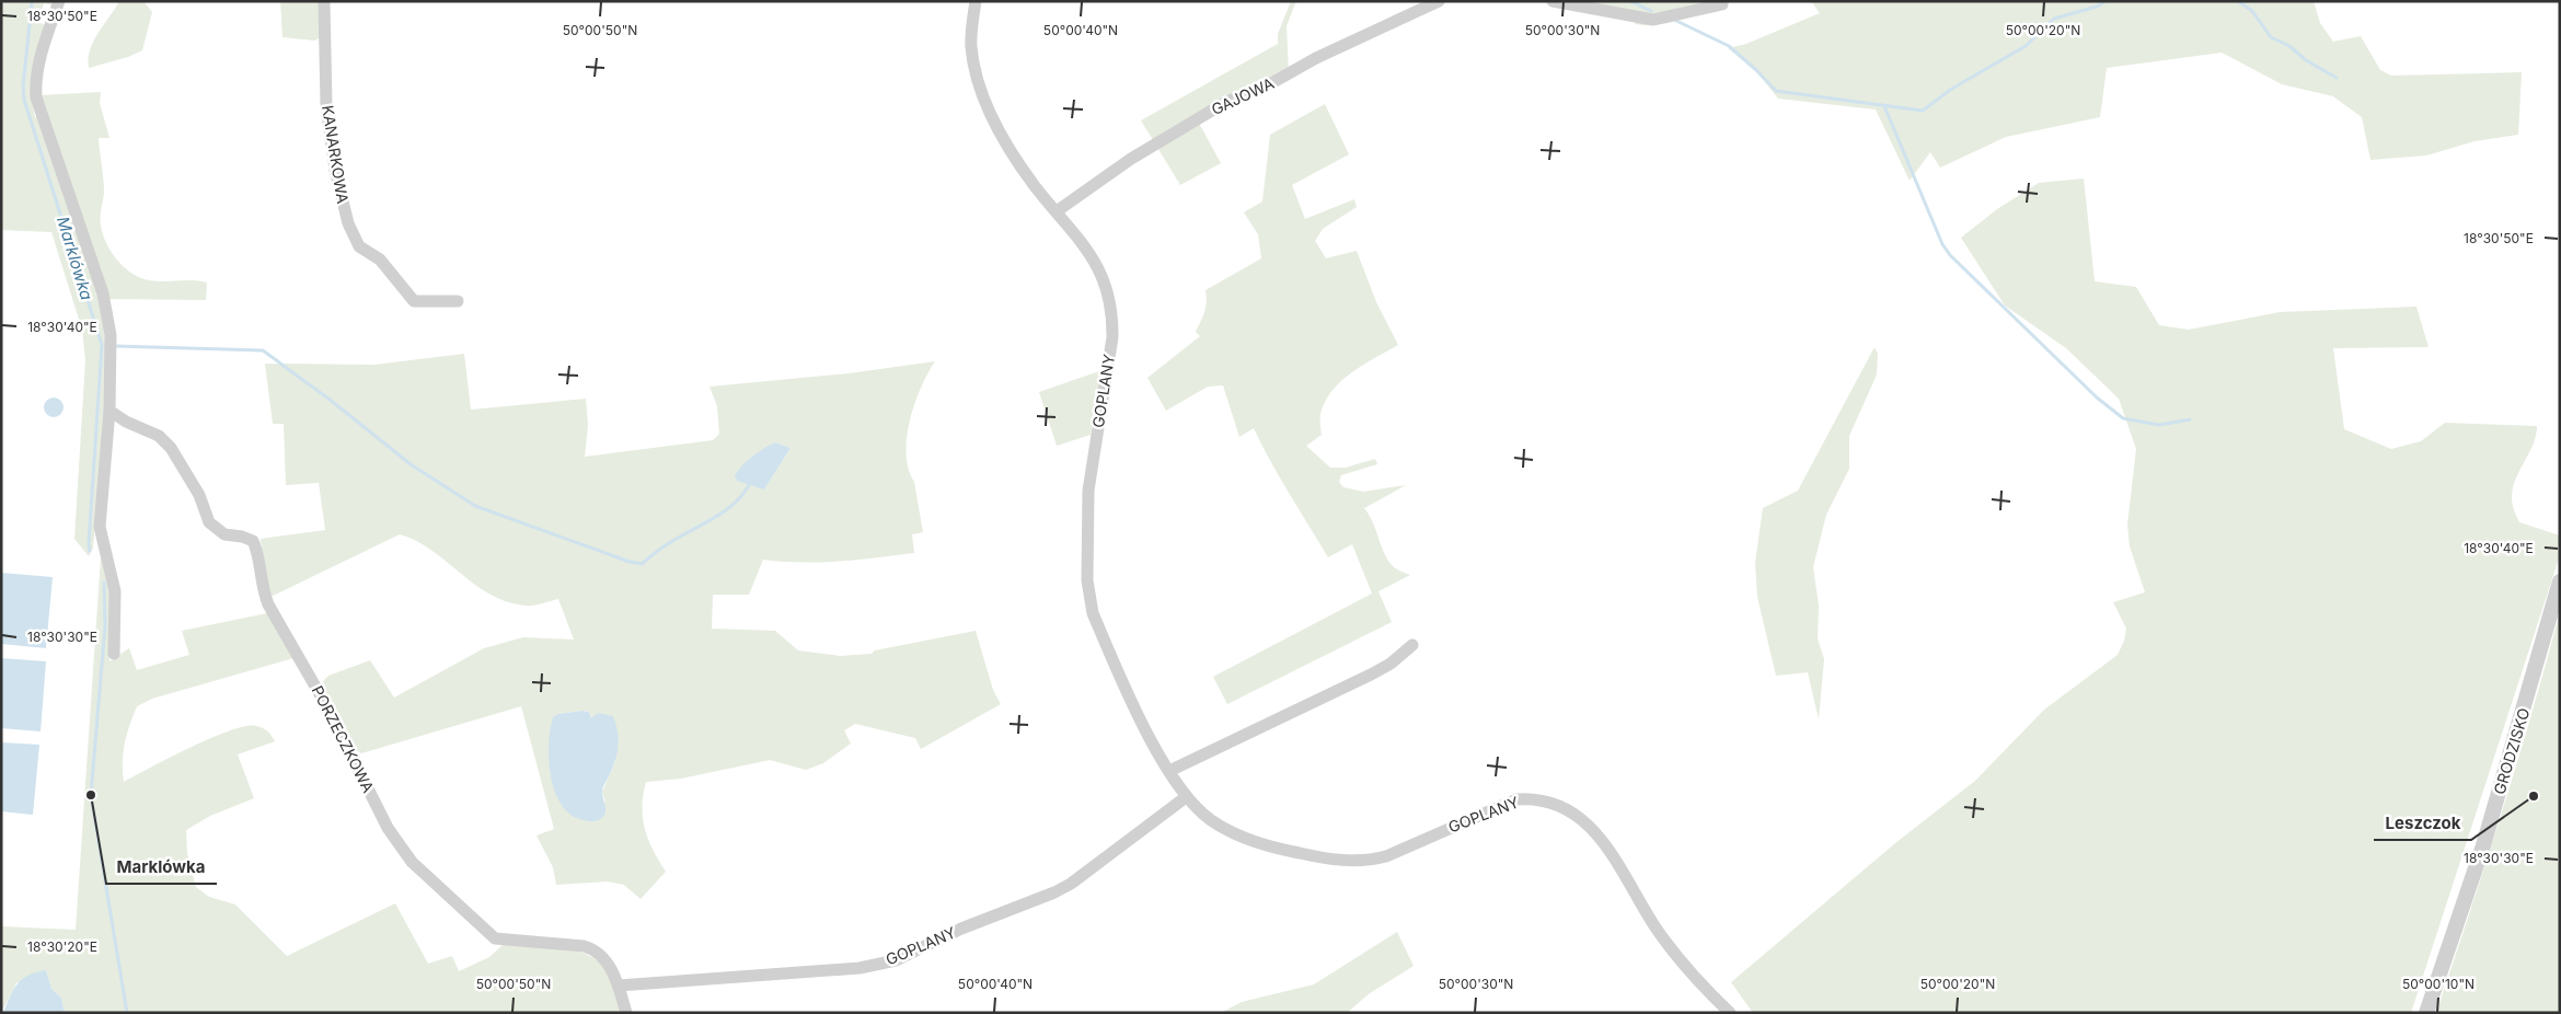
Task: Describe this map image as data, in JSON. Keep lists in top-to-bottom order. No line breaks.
{"streets":{"street":["GAJOWA","KANARKOWA","GOPLANY","PORZECZKOWA","GRODZISKO"]},"crossings":[["GAJOWA","GOPLANY"],["GOPLANY","PORZECZKOWA"]],"water":["Marklówka"],"places":["Marklówka","Leszczok"],"coordinates":["18°30'50\"E","50°00'50\"N","50°00'40\"N","50°00'30\"N","50°00'20\"N","18°30'40\"E","18°30'30\"E","18°30'20\"E","50°00'10\"N"]}
